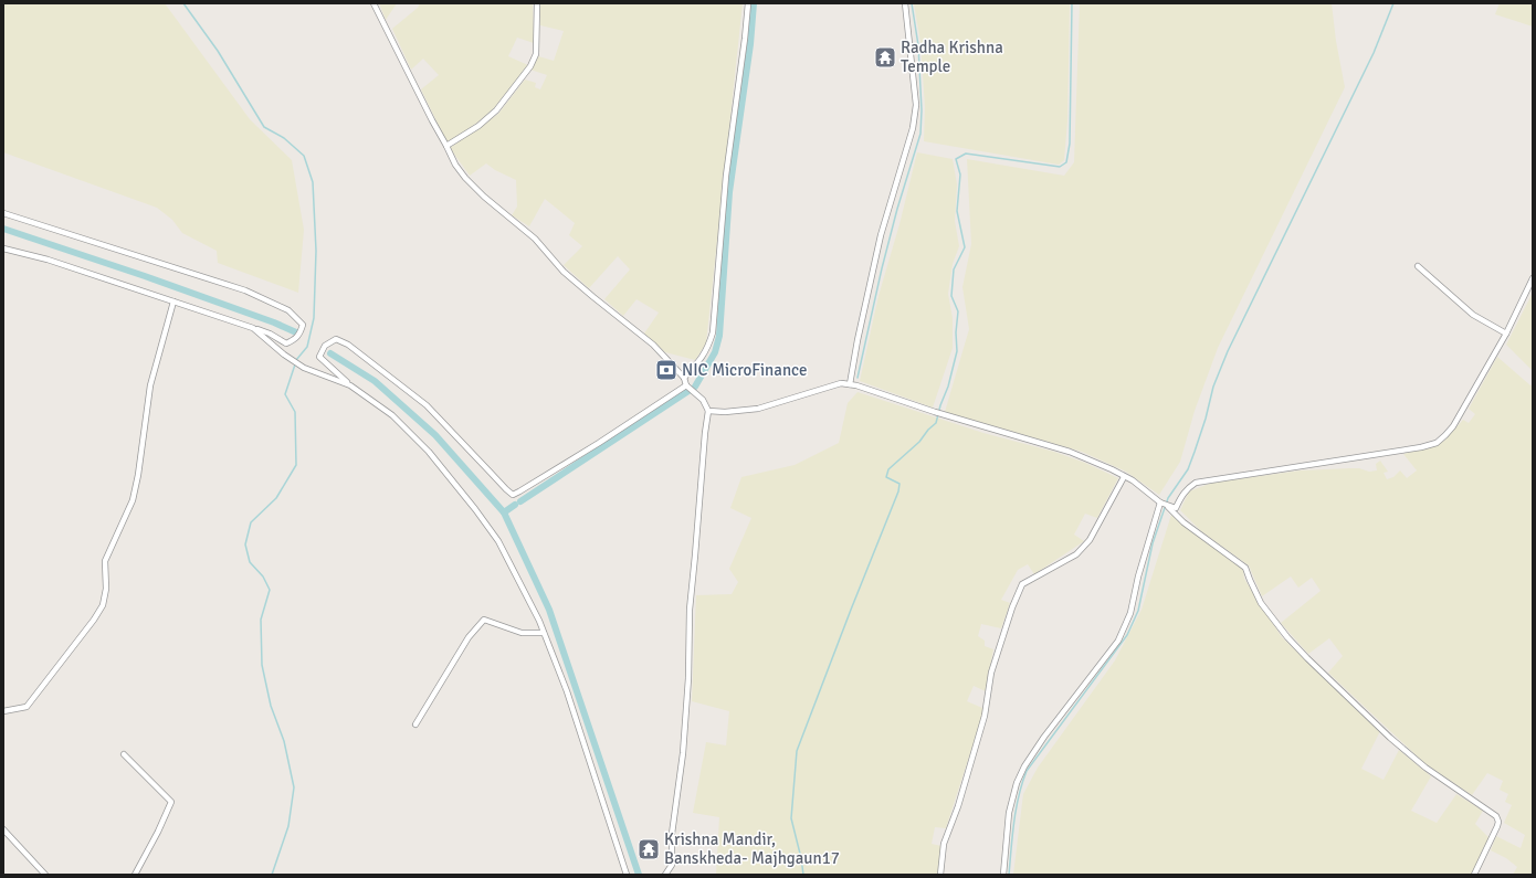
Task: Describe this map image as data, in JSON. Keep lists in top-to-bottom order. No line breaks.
{"places":{"temple":["Radha Krishna Temple","Krishna Mandir, Banskheda- Majhgaun17"],"bank":["NIC MicroFinance"]}}
